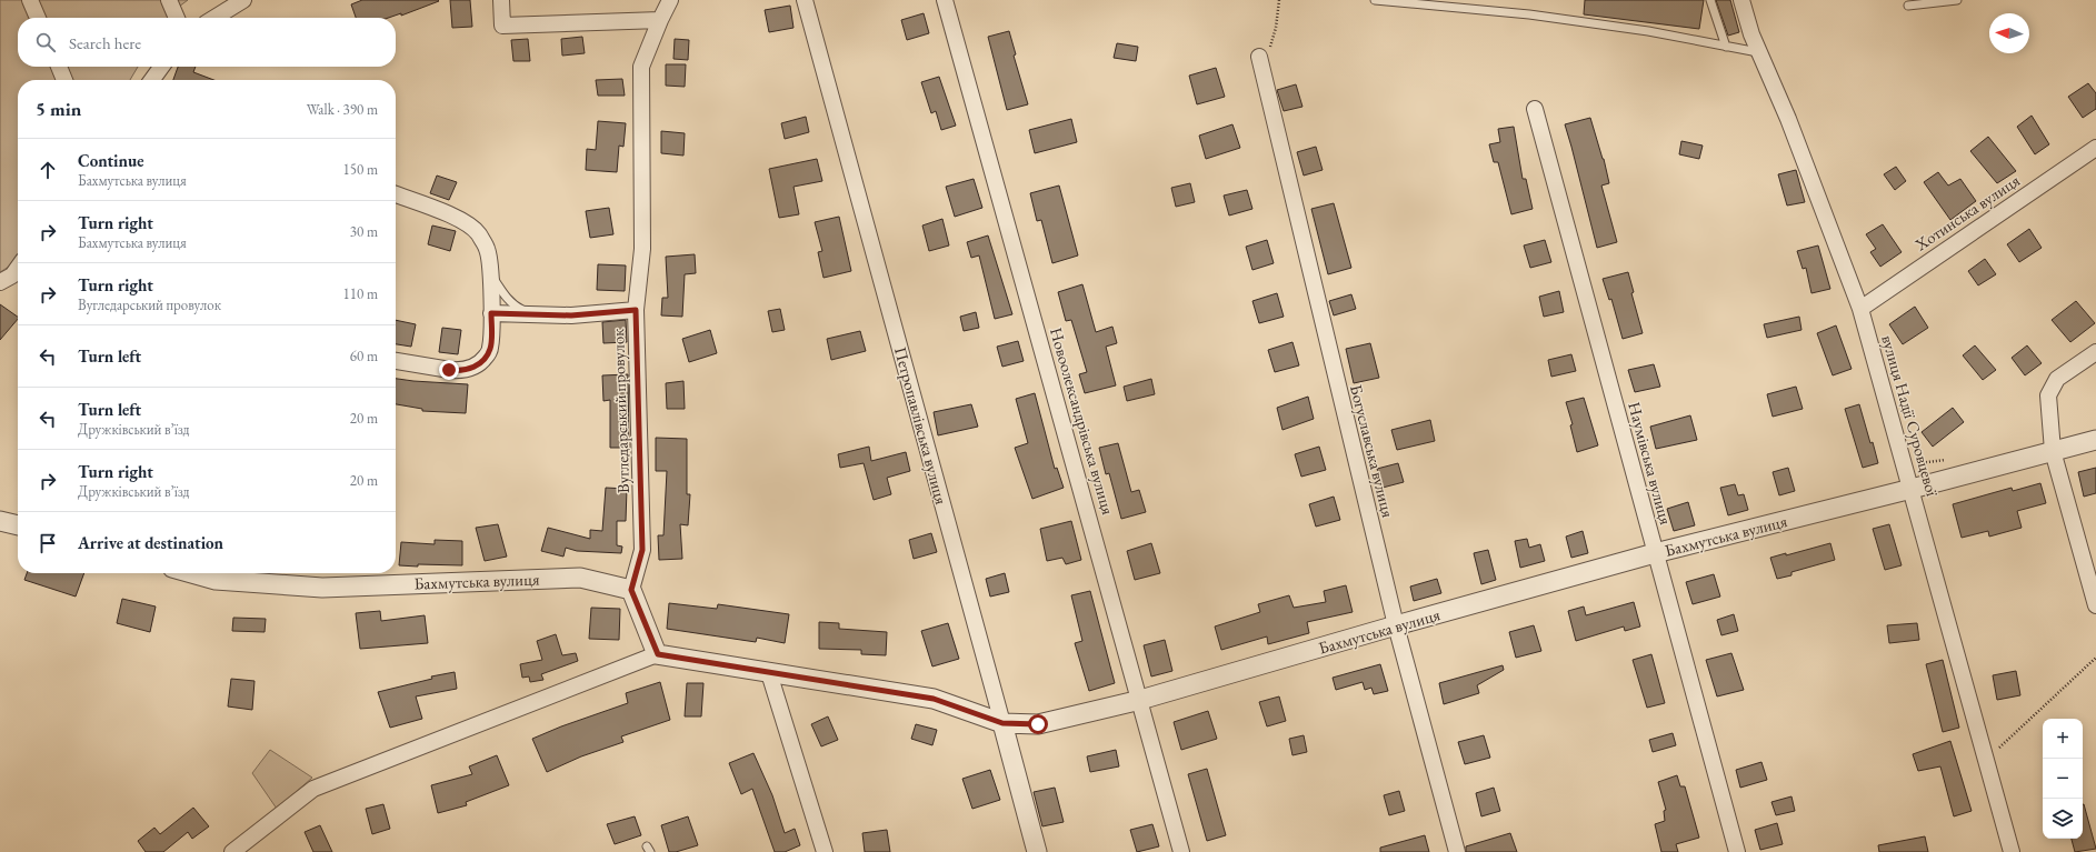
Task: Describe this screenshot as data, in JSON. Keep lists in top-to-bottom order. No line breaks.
{"streets":{"street":["Хотинська вулиця","Вугледарський провулок","вулиця Надії Суровцевої","Новоолександрівська вулиця","Петропавлівська вулиця","Богуславська вулиця","Наумівська вулиця","Бахмутська вулиця"]},"crossings":[["Хотинська вулиця","вулиця Надії Суровцевої"],["Вугледарський провулок","Бахмутська вулиця"],["вулиця Надії Суровцевої","Бахмутська вулиця"],["Новоолександрівська вулиця","Бахмутська вулиця"],["Петропавлівська вулиця","Бахмутська вулиця"],["Богуславська вулиця","Бахмутська вулиця"],["Наумівська вулиця","Бахмутська вулиця"]],"north":"left","page":{"search":"Search here","heading":["5 min","Walk · 390 m"],"list":[["Continue","Бахмутська вулиця","150 m"],["Turn right","Бахмутська вулиця","30 m"],["Turn right","Вугледарський провулок","110 m"],["Turn left","60 m"],["Turn left","Дружківський в’їзд","20 m"],["Turn right","Дружківський в’їзд","20 m"],"Arrive at destination"],"map_buttons":["+","−"]}}
